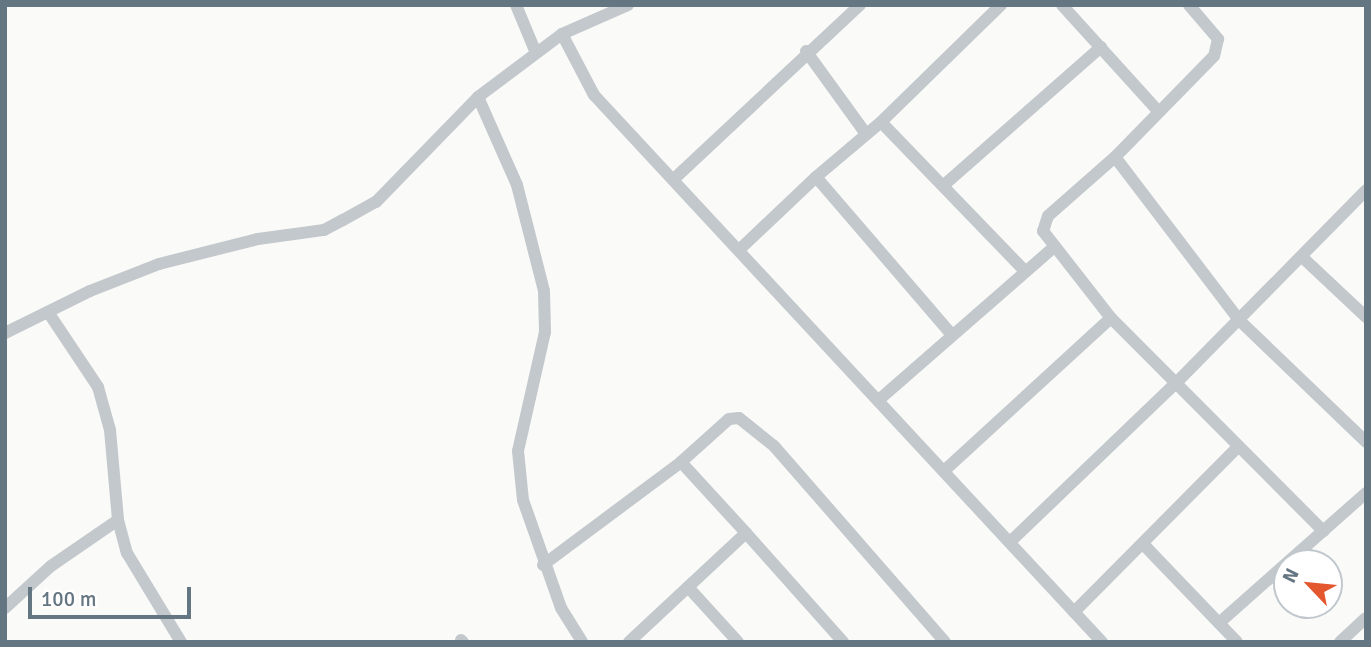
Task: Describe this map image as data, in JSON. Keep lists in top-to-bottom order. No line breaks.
{"scale_bar":"100 m","north":"top left"}
